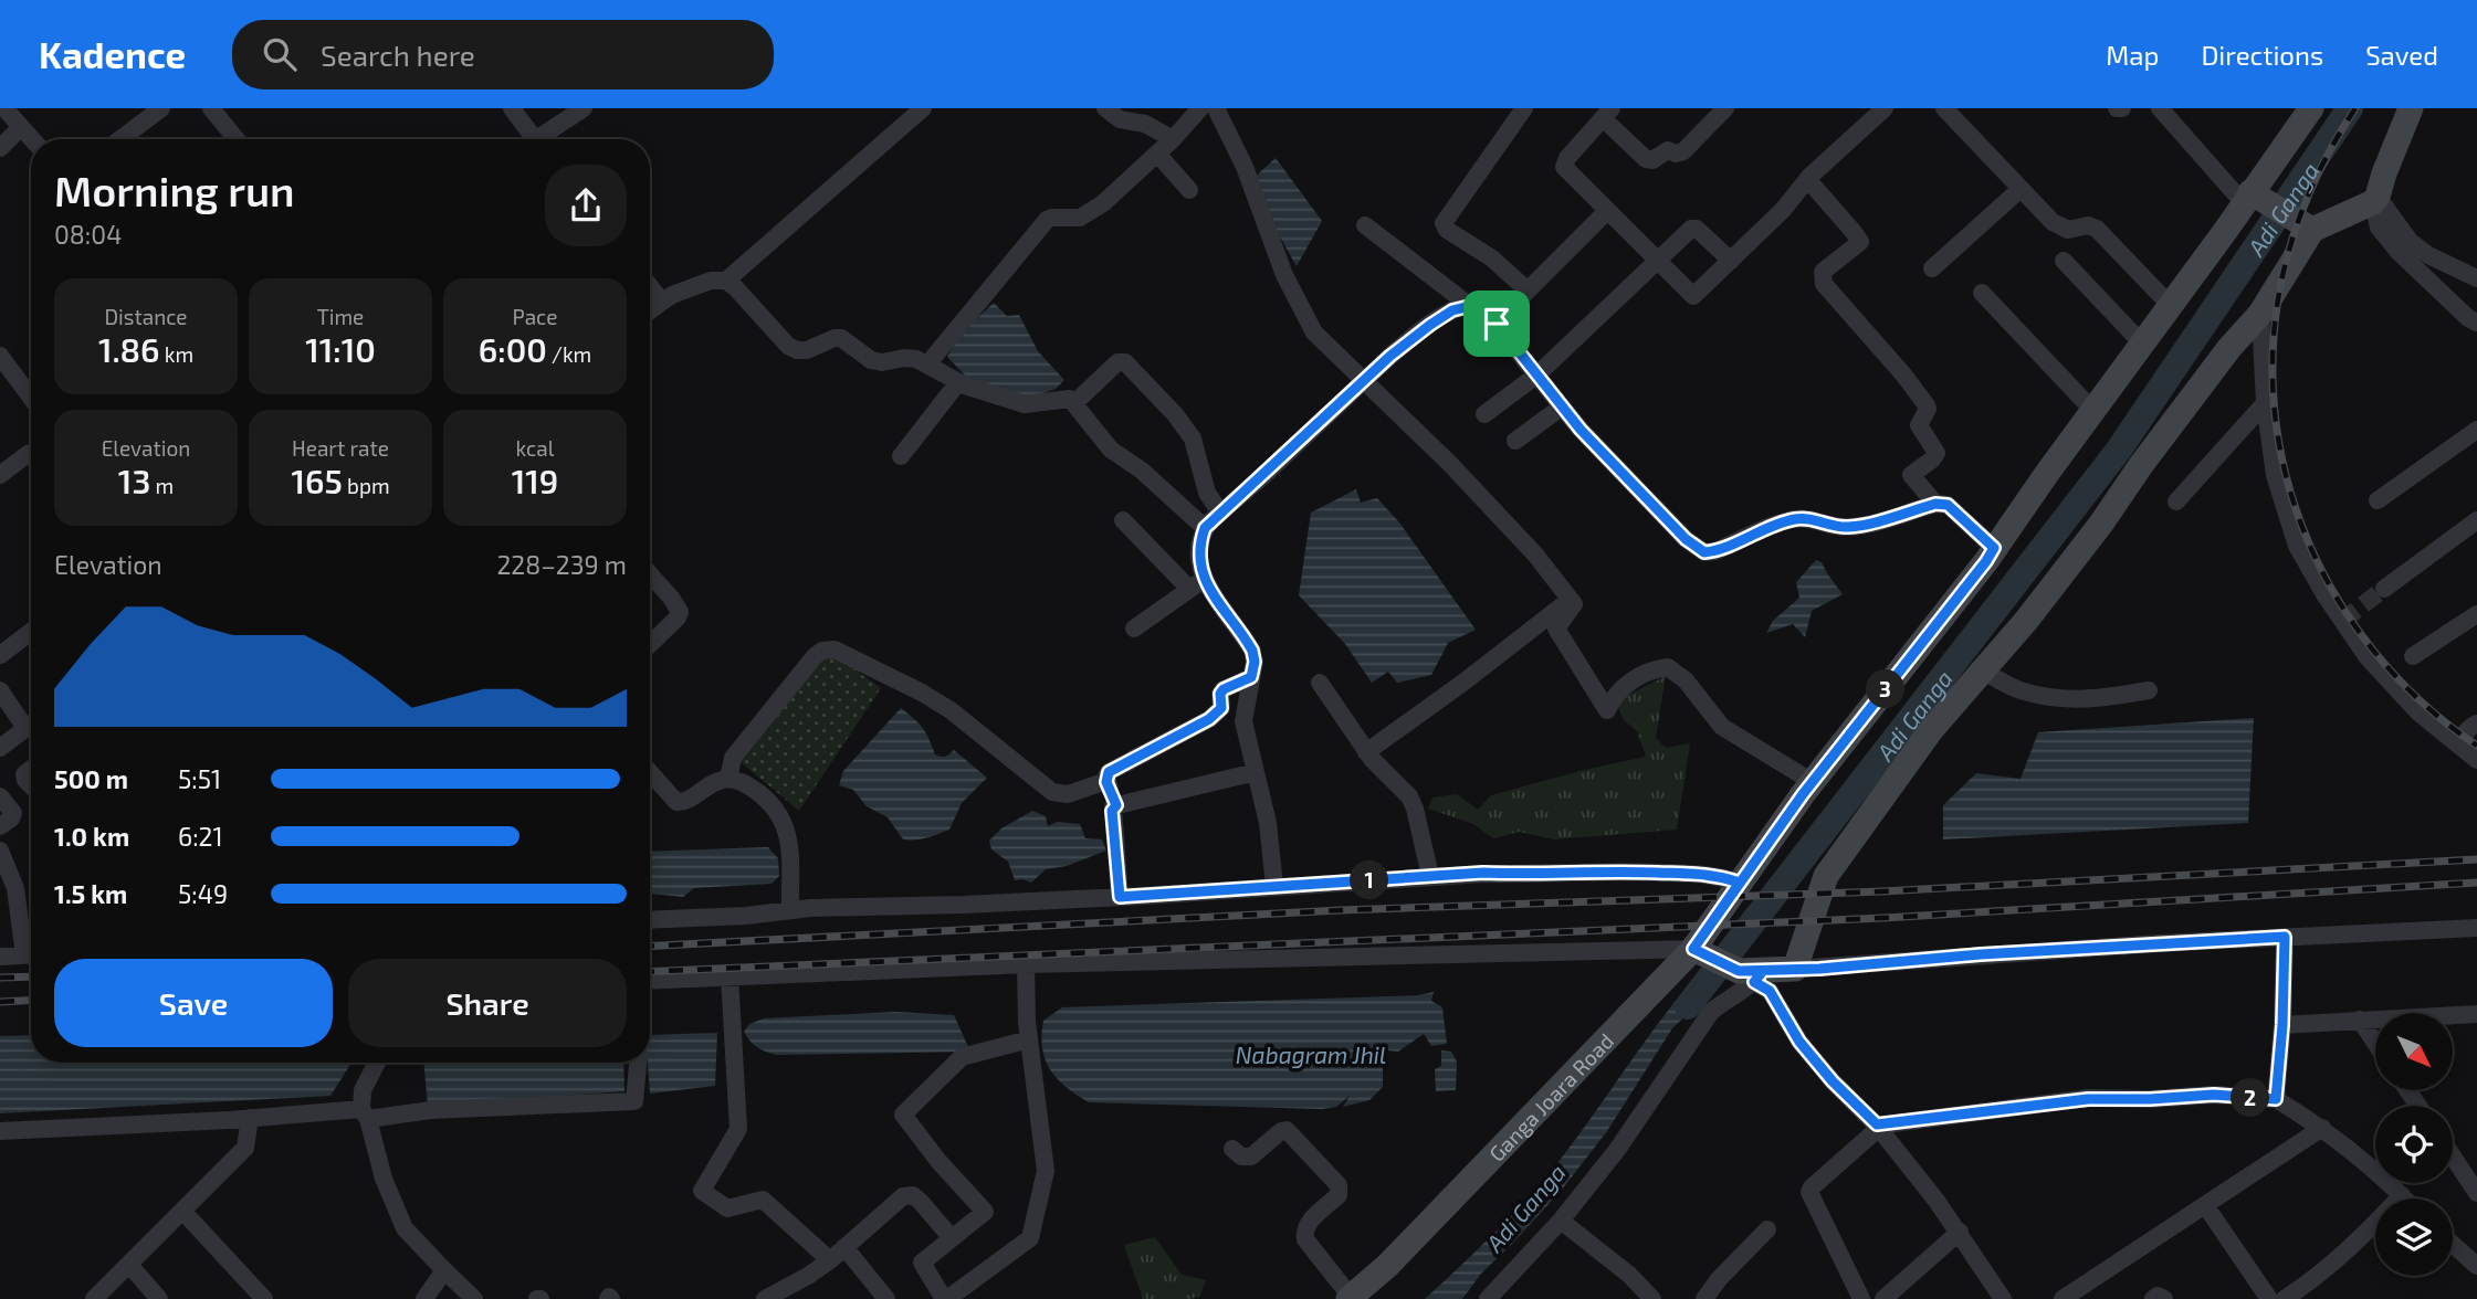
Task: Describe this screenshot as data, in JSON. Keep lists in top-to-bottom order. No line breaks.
{"streets":{"main road":["Ganga Joara Road"]},"water":["Adi Ganga","Nabagram Jhil"],"north":"bottom right","page":{"header":"Kadence","search":"Search here","nav":["Map","Directions","Saved"],"heading":["Morning run","08:04"],"stats":[["Distance","1.86 km"],["Time","11:10"],["Pace","6:00 /km"],["Elevation","13 m"],["Heart rate","165 bpm"],["kcal","119"]],"chart":["Elevation","228–239 m"],"pins":["3","1","2"],"list":[{"name":"500 m","note":"5:51"},{"name":"1.0 km","note":"6:21"},{"name":"1.5 km","note":"5:49"}],"buttons":["Save","Share"]}}
